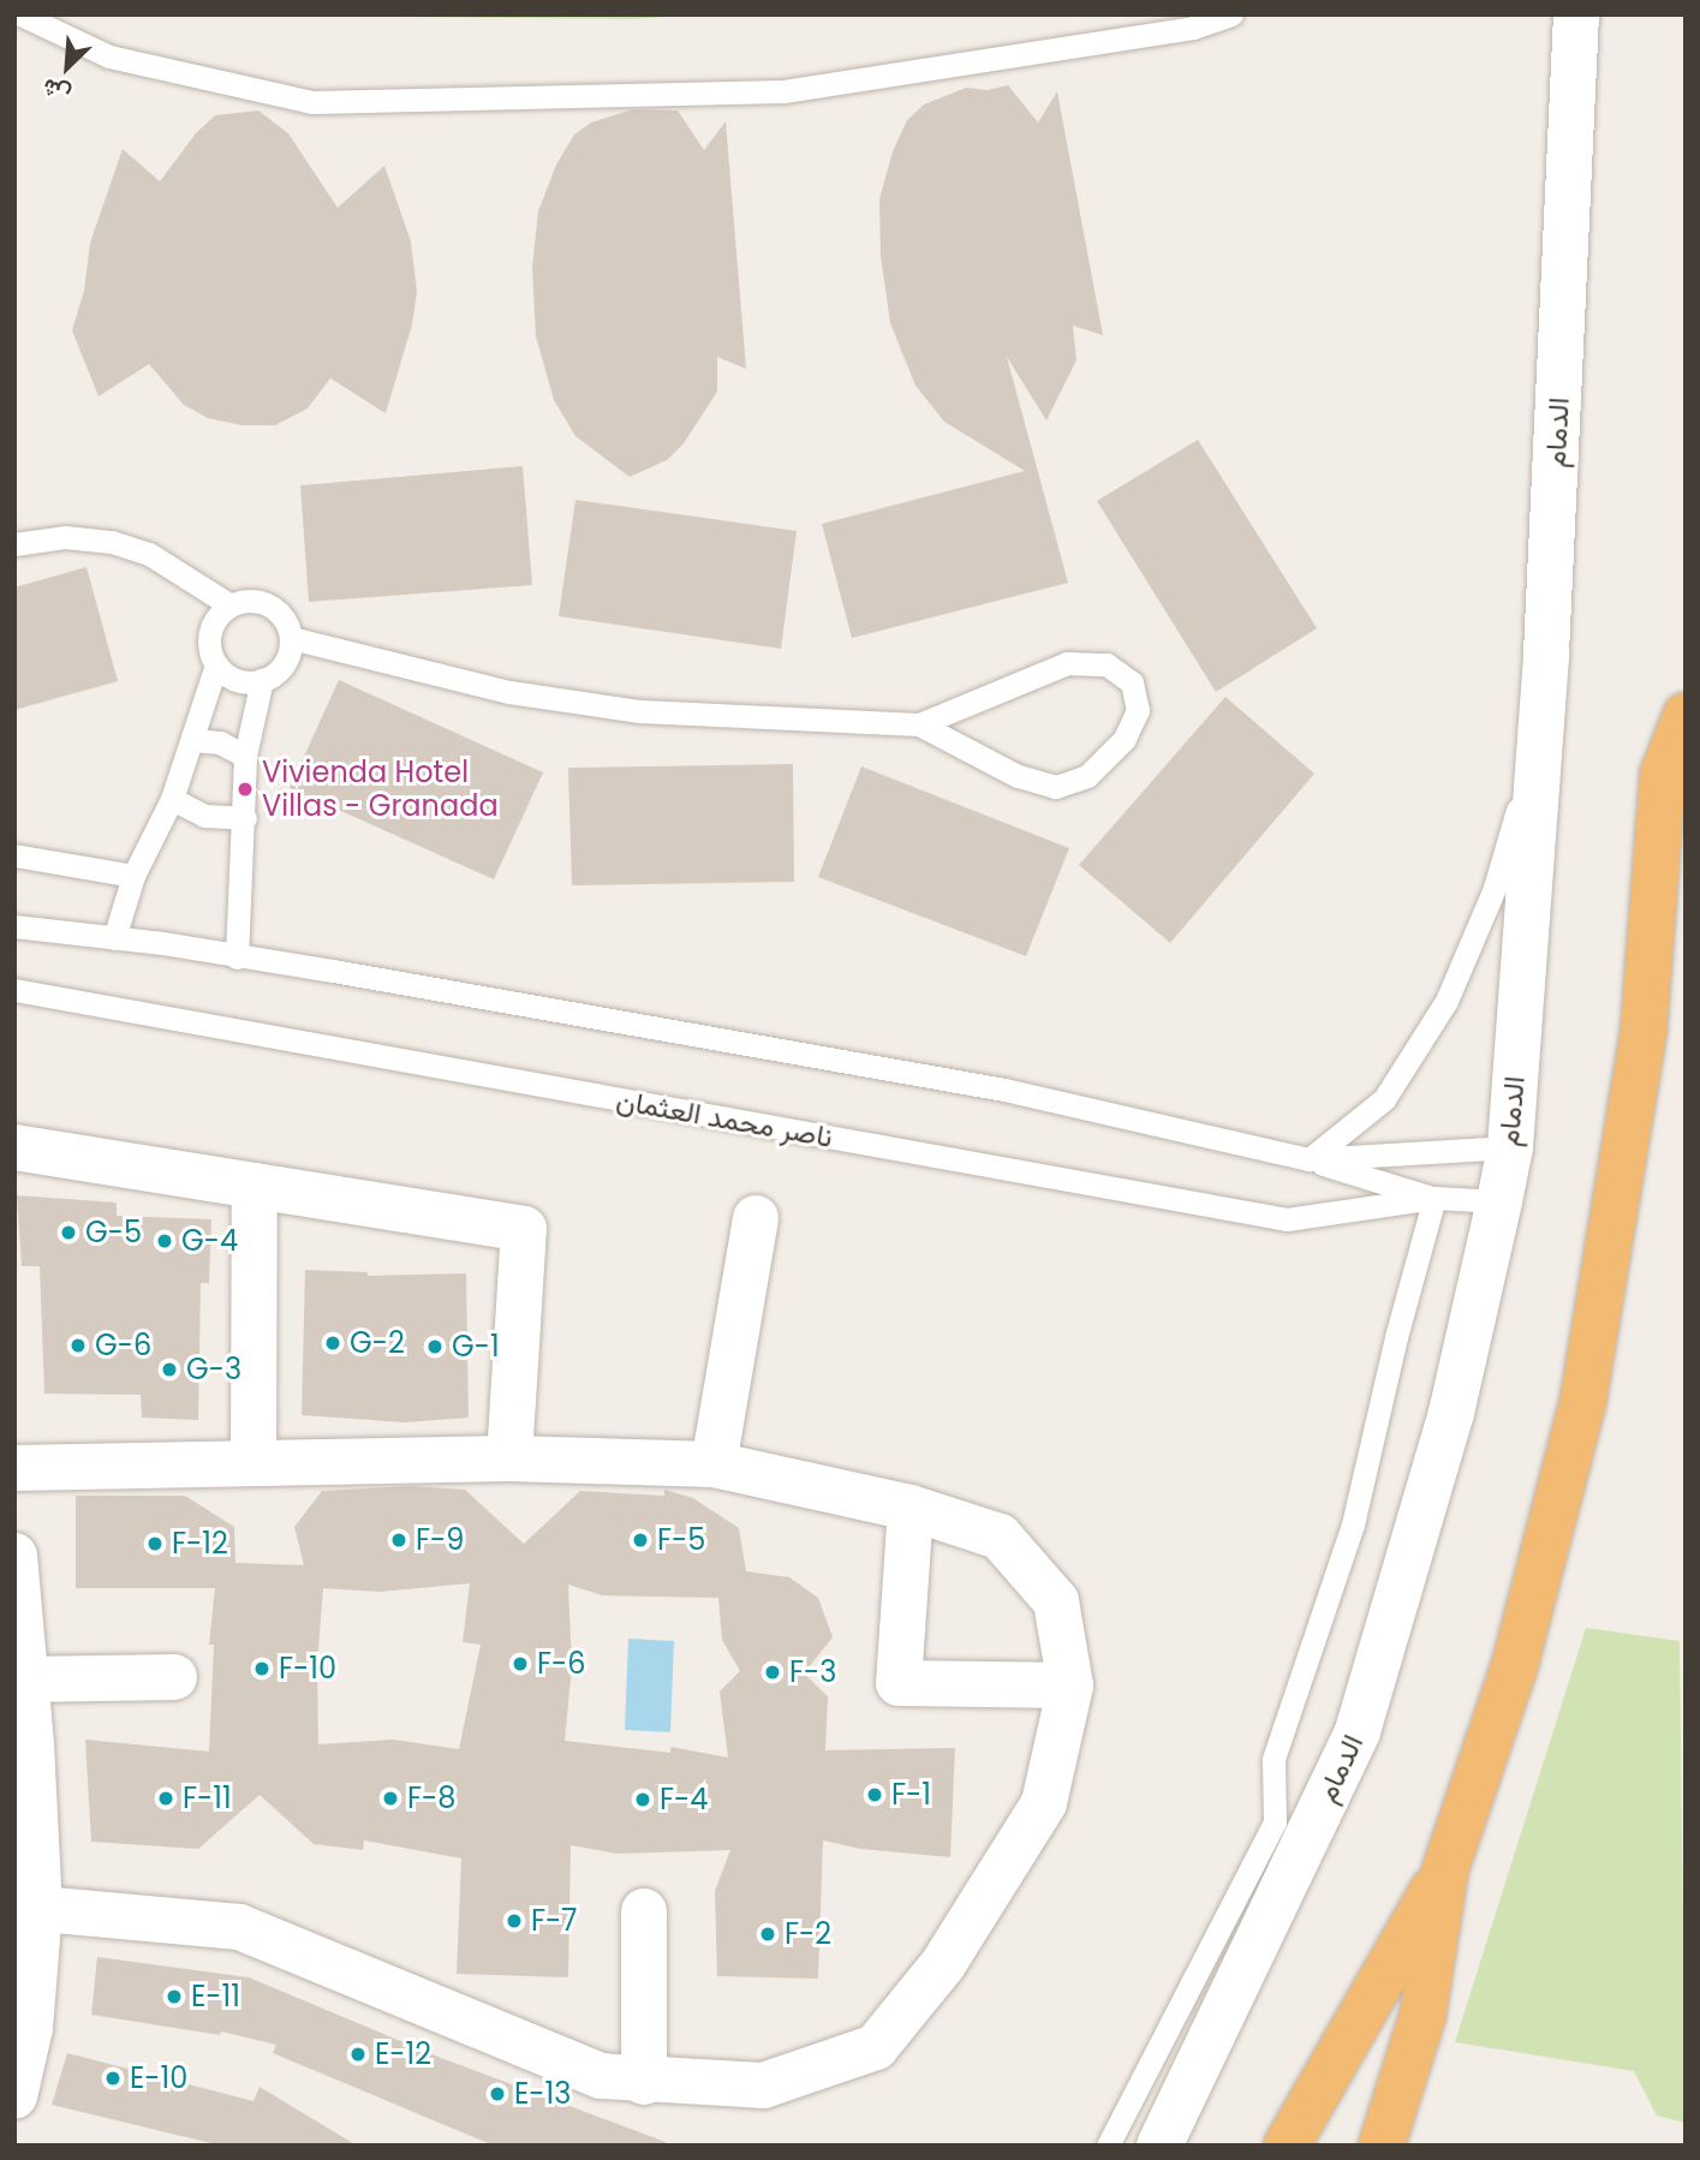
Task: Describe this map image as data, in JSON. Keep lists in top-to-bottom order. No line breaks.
{"streets":{"street":["الدمام"],"lane":["ناصر محمد العثمان"]},"crossings":[["الدمام","ناصر محمد العثمان"]],"places":["Vivienda Hotel Villas - Granada","G-5","G-4","G-2","G-6","G-1","G-3","F-9","F-5","F-12","F-6","F-10","F-3","F-1","F-11","F-8","F-4","F-7","F-2","E-11","E-12","E-10","E-13"],"north":"bottom left"}
